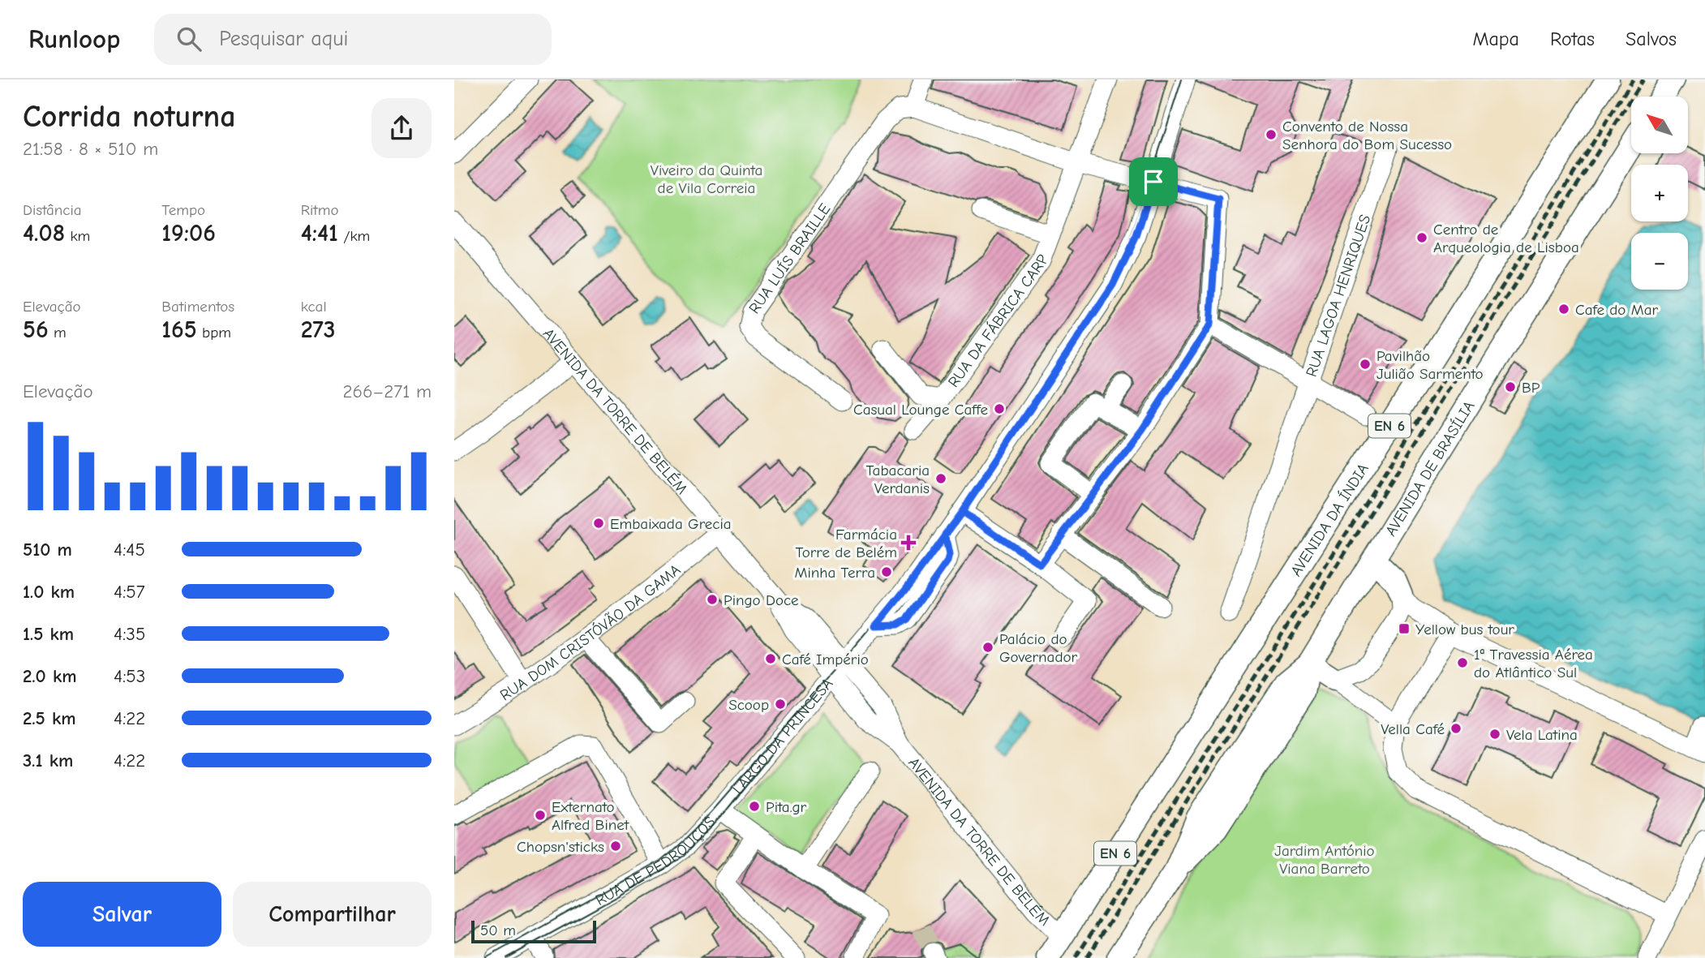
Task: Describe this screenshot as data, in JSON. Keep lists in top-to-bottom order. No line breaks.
{"streets":{"main road":["EN 6","AVENIDA DE BRASÍLIA","AVENIDA DA ÍNDIA"],"street":["RUA LUÍS BRAILLE","RUA LAGOA HENRIQUES","RUA DA FÁBRICA CARP","AVENIDA DA TORRE DE BELÉM","RUA DOM CRISTÓVÃO DA GAMA","LARGO DA PRINCESA","RUA DE PEDROUÇOS"]},"crossings":[["AVENIDA DA TORRE DE BELÉM","AVENIDA DA ÍNDIA"],["AVENIDA DA TORRE DE BELÉM","RUA DOM CRISTÓVÃO DA GAMA"],["AVENIDA DA TORRE DE BELÉM","LARGO DA PRINCESA"],["LARGO DA PRINCESA","RUA DE PEDROUÇOS"]],"parks":["Viveiro da Quinta de Vila Correia","Jardim António Viana Barreto"],"places":{"other":["Convento de Nossa Senhora do Bom Sucesso","Centro de Arqueologia de Lisboa","Cafe do Mar","Pavilhão Julião Sarmento","BP","Casual Lounge Caffe","Tabacaria Verdanis","Embaixada Grecia","Minha Terra","Pingo Doce","Palácio do Governador","Café Império","1ª Travessia Aérea do Atlântico Sul","Scoop","Vella Café","Vela Latina","Pita.gr","Externato Alfred Binet","Chopsn'sticks"],"health":["Farmácia Torre de Belém"],"transit":["Yellow bus tour"]},"scale_bar":"50 m","north":"top left","page":{"header":"Runloop","search":"Pesquisar aqui","nav":["Mapa","Rotas","Salvos"],"heading":["Corrida noturna","21:58 · 8 × 510 m"],"map_buttons":["+","−"],"stats":[["Distância","4.08 km"],["Tempo","19:06"],["Ritmo","4:41 /km"],["Elevação","56 m"],["Batimentos","165 bpm"],["kcal","273"]],"chart":["Elevação","266–271 m"],"list":[{"name":"510 m","note":"4:45"},{"name":"1.0 km","note":"4:57"},{"name":"1.5 km","note":"4:35"},{"name":"2.0 km","note":"4:53"},{"name":"2.5 km","note":"4:22"},{"name":"3.1 km","note":"4:22"}],"buttons":["Salvar","Compartilhar"],"scale":"50 m"}}
